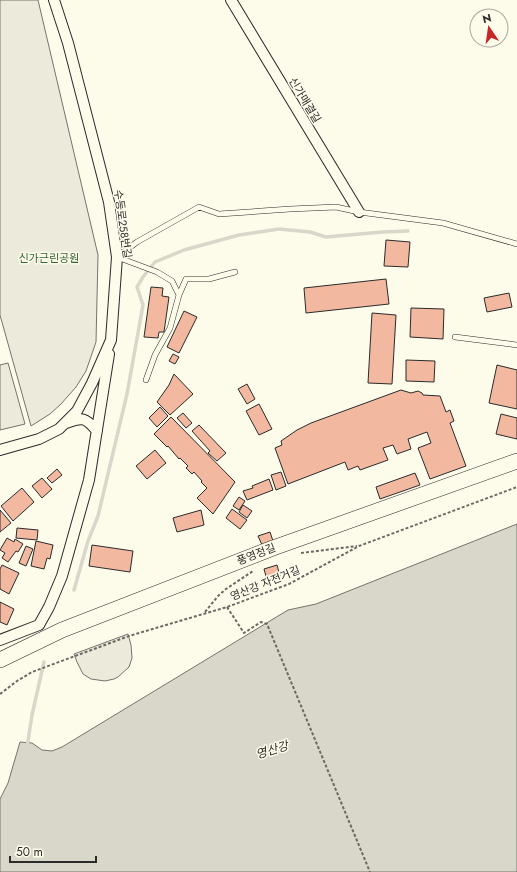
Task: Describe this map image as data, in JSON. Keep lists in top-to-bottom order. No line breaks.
{"streets":{"street":["신가매결길","수등로258번길","풍영정길"],"path":["영산강 자전거길"]},"water":["영산강"],"parks":["신가근린공원"],"scale_bar":"50 m","north":"top"}
